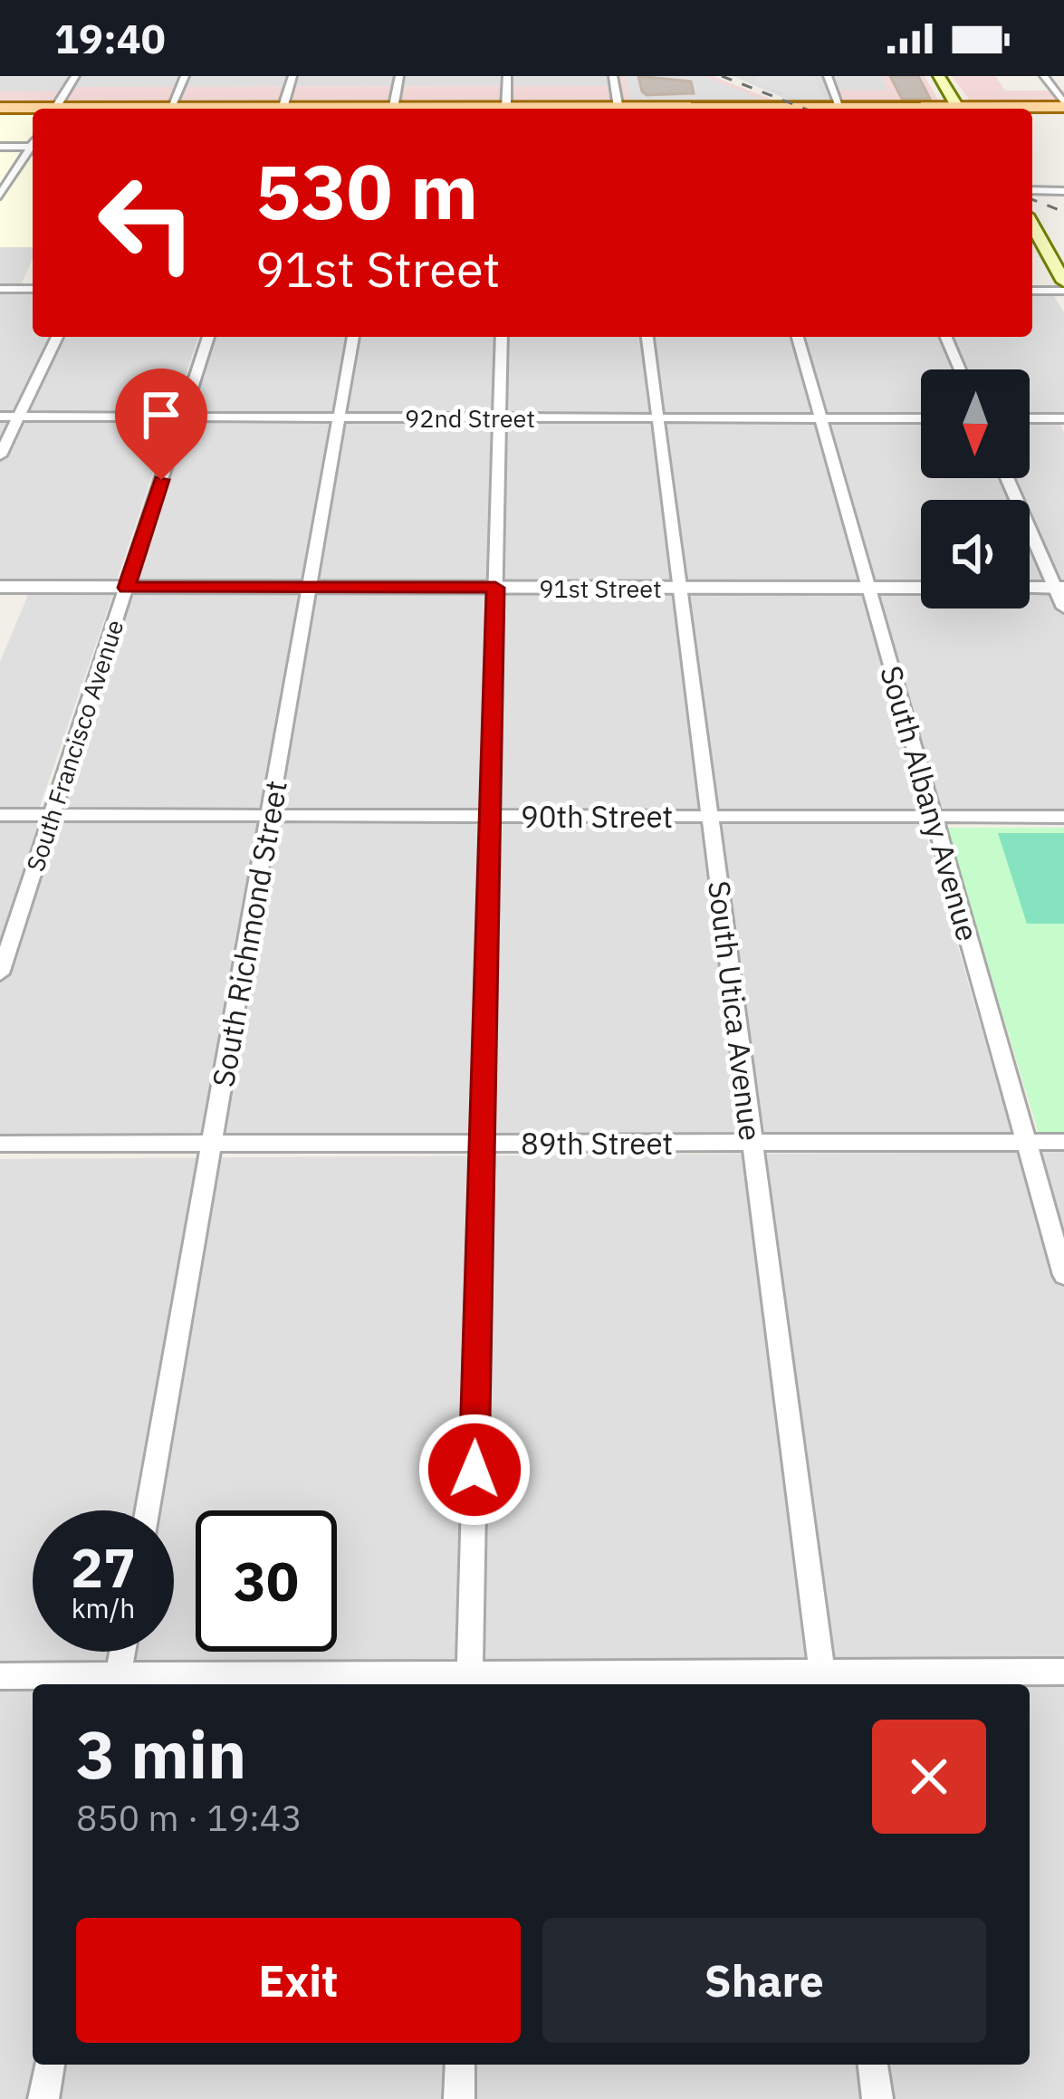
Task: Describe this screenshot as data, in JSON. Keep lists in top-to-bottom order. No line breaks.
{"streets":{"street":["92nd Street","91st Street","South Francisco Avenue","South Albany Avenue","90th Street","South Richmond Street","South Utica Avenue","89th Street"]},"crossings":[["92nd Street","South Francisco Avenue"],["92nd Street","South Albany Avenue"],["92nd Street","South Richmond Street"],["92nd Street","South Utica Avenue"],["91st Street","South Francisco Avenue"],["91st Street","South Albany Avenue"],["91st Street","South Richmond Street"],["91st Street","South Utica Avenue"],["South Francisco Avenue","90th Street"],["South Albany Avenue","90th Street"],["South Albany Avenue","89th Street"],["90th Street","South Richmond Street"],["90th Street","South Utica Avenue"],["South Richmond Street","89th Street"],["South Utica Avenue","89th Street"]],"north":"bottom","page":{"status":"19:40","turn":["530 m","91st Street"],"speed":"27 km/h","limit":"30","heading":["3 min","850 m · 19:43"],"buttons":["Exit","Share"]}}
